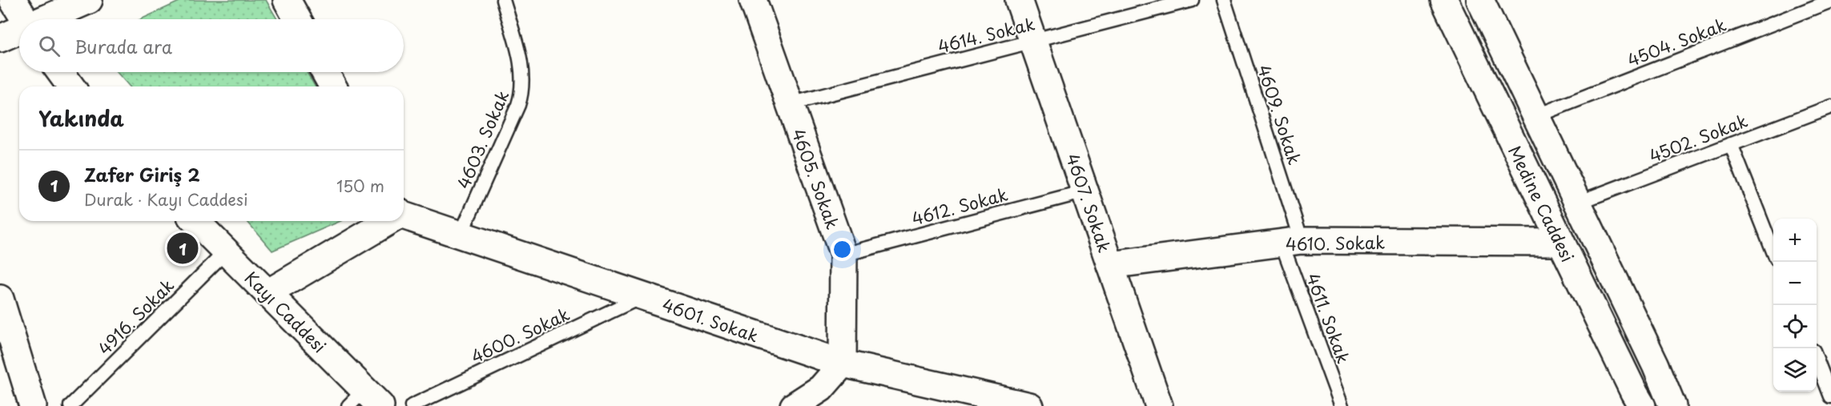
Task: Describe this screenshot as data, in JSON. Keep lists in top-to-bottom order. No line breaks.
{"streets":{"street":["4605. Sokak","4607. Sokak","Medine Caddesi","4610. Sokak","Kayı Caddesi","4601. Sokak"],"lane":["4614. Sokak","4504. Sokak","4609. Sokak","4502. Sokak","4603. Sokak","4612. Sokak","4916. Sokak","4611. Sokak","4600. Sokak"]},"crossings":[["4614. Sokak","4605. Sokak"],["4614. Sokak","4607. Sokak"],["4504. Sokak","Medine Caddesi"],["4609. Sokak","4610. Sokak"],["4609. Sokak","4611. Sokak"],["4502. Sokak","Medine Caddesi"],["4603. Sokak","4601. Sokak"],["4605. Sokak","4612. Sokak"],["4605. Sokak","4601. Sokak"],["4607. Sokak","4612. Sokak"],["4607. Sokak","4610. Sokak"],["Medine Caddesi","4610. Sokak"],["4610. Sokak","4611. Sokak"],["Kayı Caddesi","4916. Sokak"],["4601. Sokak","4600. Sokak"]],"page":{"search":"Burada ara","heading":"Yakında","list":[{"mark":"1","name":"Zafer Giriş 2","note":"Durak · Kayı Caddesi","value":"150 m"}],"map_buttons":["+","−"],"pins":"1"}}
